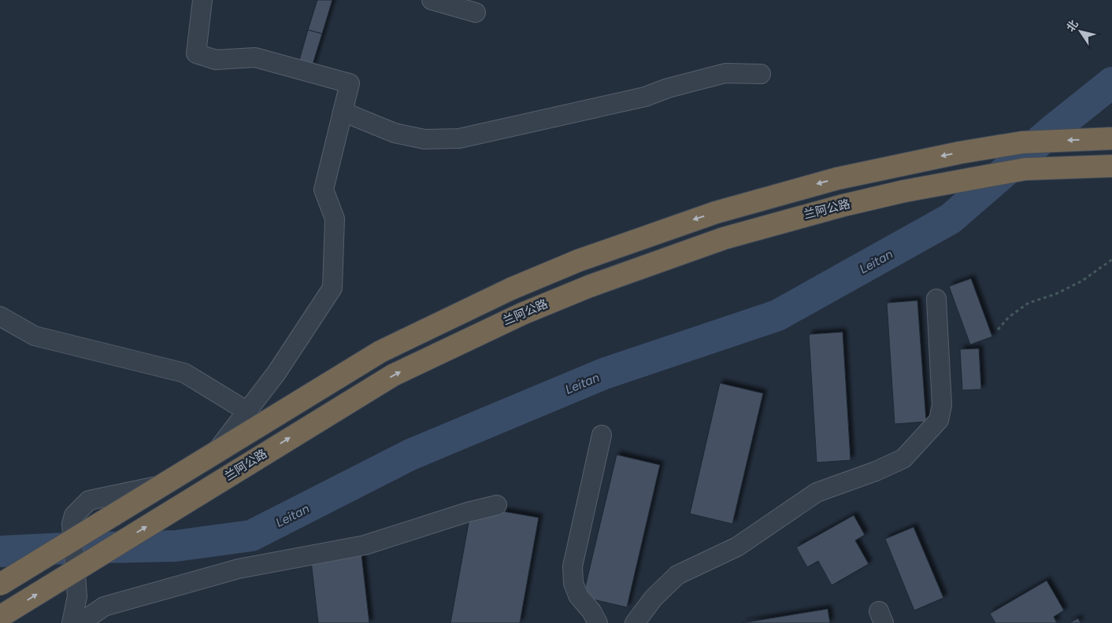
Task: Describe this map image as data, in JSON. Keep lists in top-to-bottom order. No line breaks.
{"streets":{"highway":["兰阿公路"]},"water":["Leitan"],"north":"top left"}
